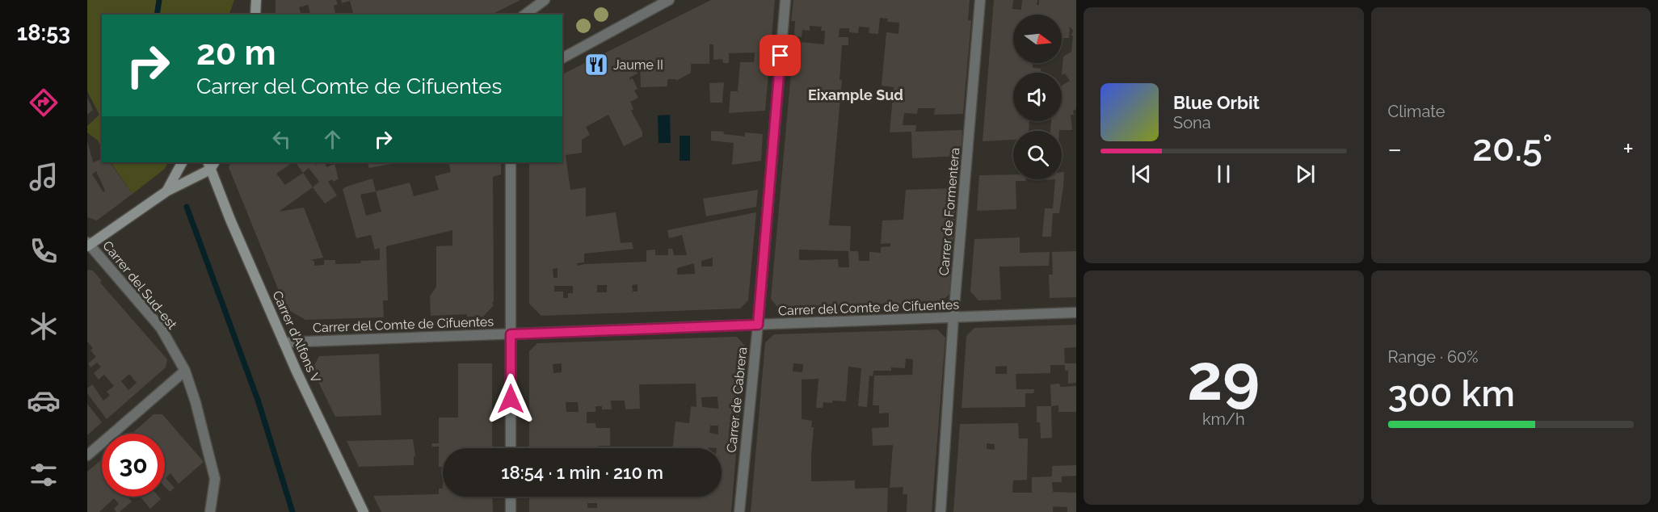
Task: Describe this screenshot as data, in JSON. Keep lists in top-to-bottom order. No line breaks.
{"streets":{"street":["Carrer de Formentera","Carrer del Sud-est","Carrer del Comte de Cifuentes","Carrer d'Alfons V","Carrer de Cabrera"]},"crossings":[["Carrer de Formentera","Carrer del Comte de Cifuentes"],["Carrer del Comte de Cifuentes","Carrer d'Alfons V"],["Carrer del Comte de Cifuentes","Carrer de Cabrera"]],"districts":["Eixample Sud"],"places":{"restaurant":["Jaume II"]},"north":"right","page":{"tabs":"18:53","tile":["Climate",["29","km/h"],["Range · 60%","300 km"]],"turn":["20 m","Carrer del Comte de Cifuentes"],"song":["Blue Orbit","Sona"],"heat":["−","20.5°","+"],"limit":"30","trip":"18:54 · 1 min · 210 m"}}
